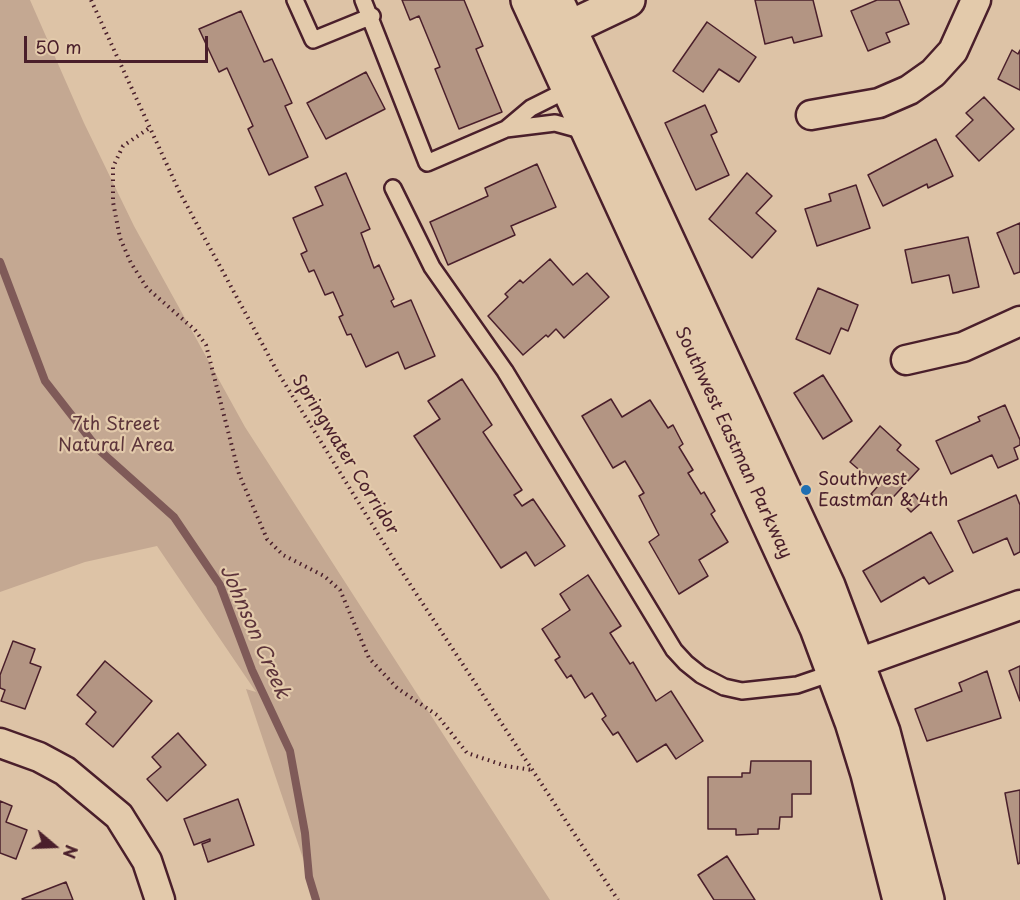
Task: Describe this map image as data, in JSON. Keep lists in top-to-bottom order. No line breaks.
{"streets":{"main road":["Southwest Eastman Parkway"],"path":["Springwater Corridor"]},"water":["Johnson Creek"],"parks":["7th Street Natural Area"],"places":["Southwest Eastman & 4th"],"scale_bar":"50 m","north":"right"}
